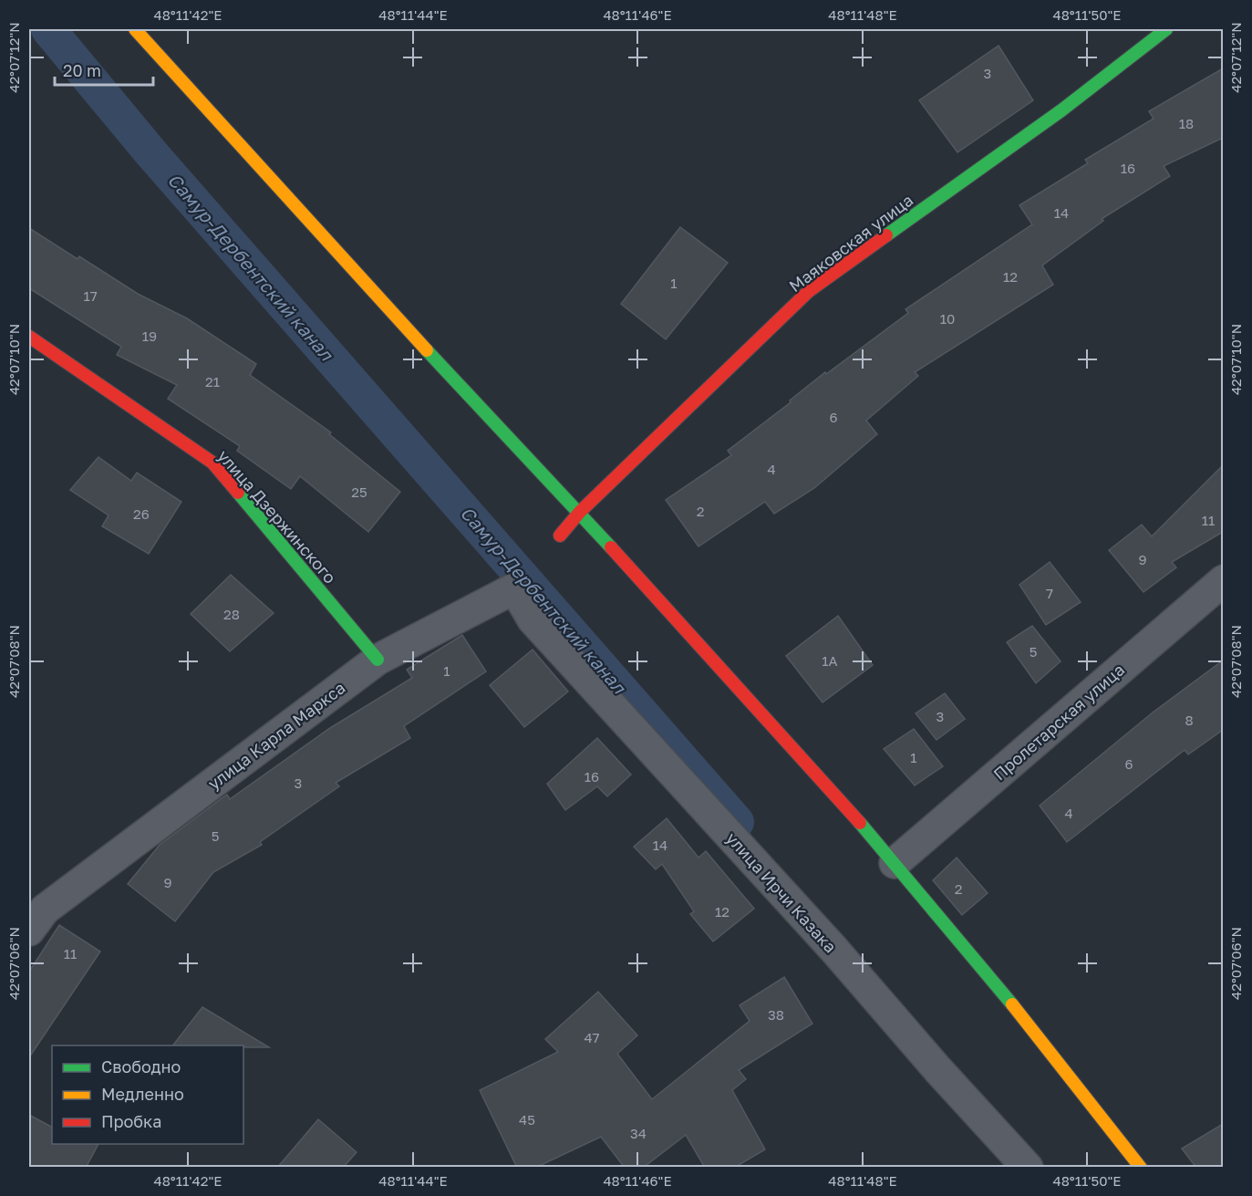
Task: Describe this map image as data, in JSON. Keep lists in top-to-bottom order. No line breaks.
{"streets":{"street":["Маяковская улица","улица Дзержинского","Пролетарская улица","улица Карла Маркса","улица Ирчи Казака"]},"crossings":[["улица Дзержинского","улица Карла Маркса"],["улица Карла Маркса","улица Ирчи Казака"]],"water":["Самур-Дербентский канал"],"house_numbers":["3","18","16","14","12","1","17","10","19","21","6","4","25","2","26","11","9","7","28","5","1А","1","3","8","1","6","16","3","4","5","14","9","2","12","11","38","47","45","34"],"legend":["Свободно","Медленно","Пробка"],"scale_bar":"20 m","coordinates":["48°11'42\"E","48°11'44\"E","48°11'46\"E","48°11'48\"E","48°11'50\"E","42°07'12\"N","42°07'10\"N","42°07'08\"N","42°07'06\"N"]}
